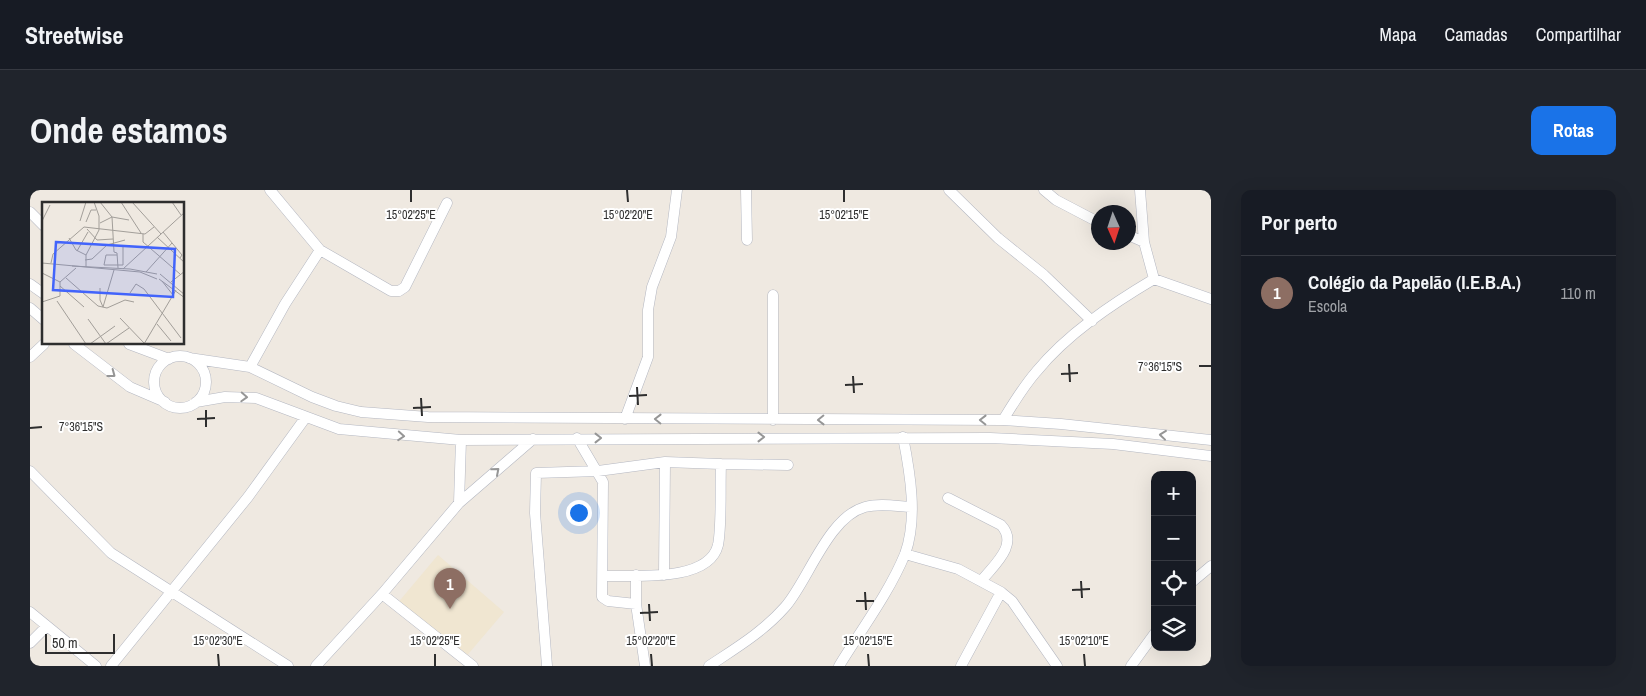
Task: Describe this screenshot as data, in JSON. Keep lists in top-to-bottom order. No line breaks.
{"scale_bar":"50 m","north":"bottom","page":{"header":"Streetwise","nav":["Mapa","Camadas","Compartilhar"],"buttons":"Rotas","title":"Onde estamos","heading":"Por perto","list":[{"mark":"1","name":"Colégio da Papelão (I.E.B.A.)","note":"Escola","value":"110 m"}],"map_buttons":["+","−"],"pins":"1","scale":"50 m"},"coordinates":["15°02'25\"E","15°02'20\"E","15°02'15\"E","7°36'15\"S","15°02'30\"E","15°02'10\"E"]}
